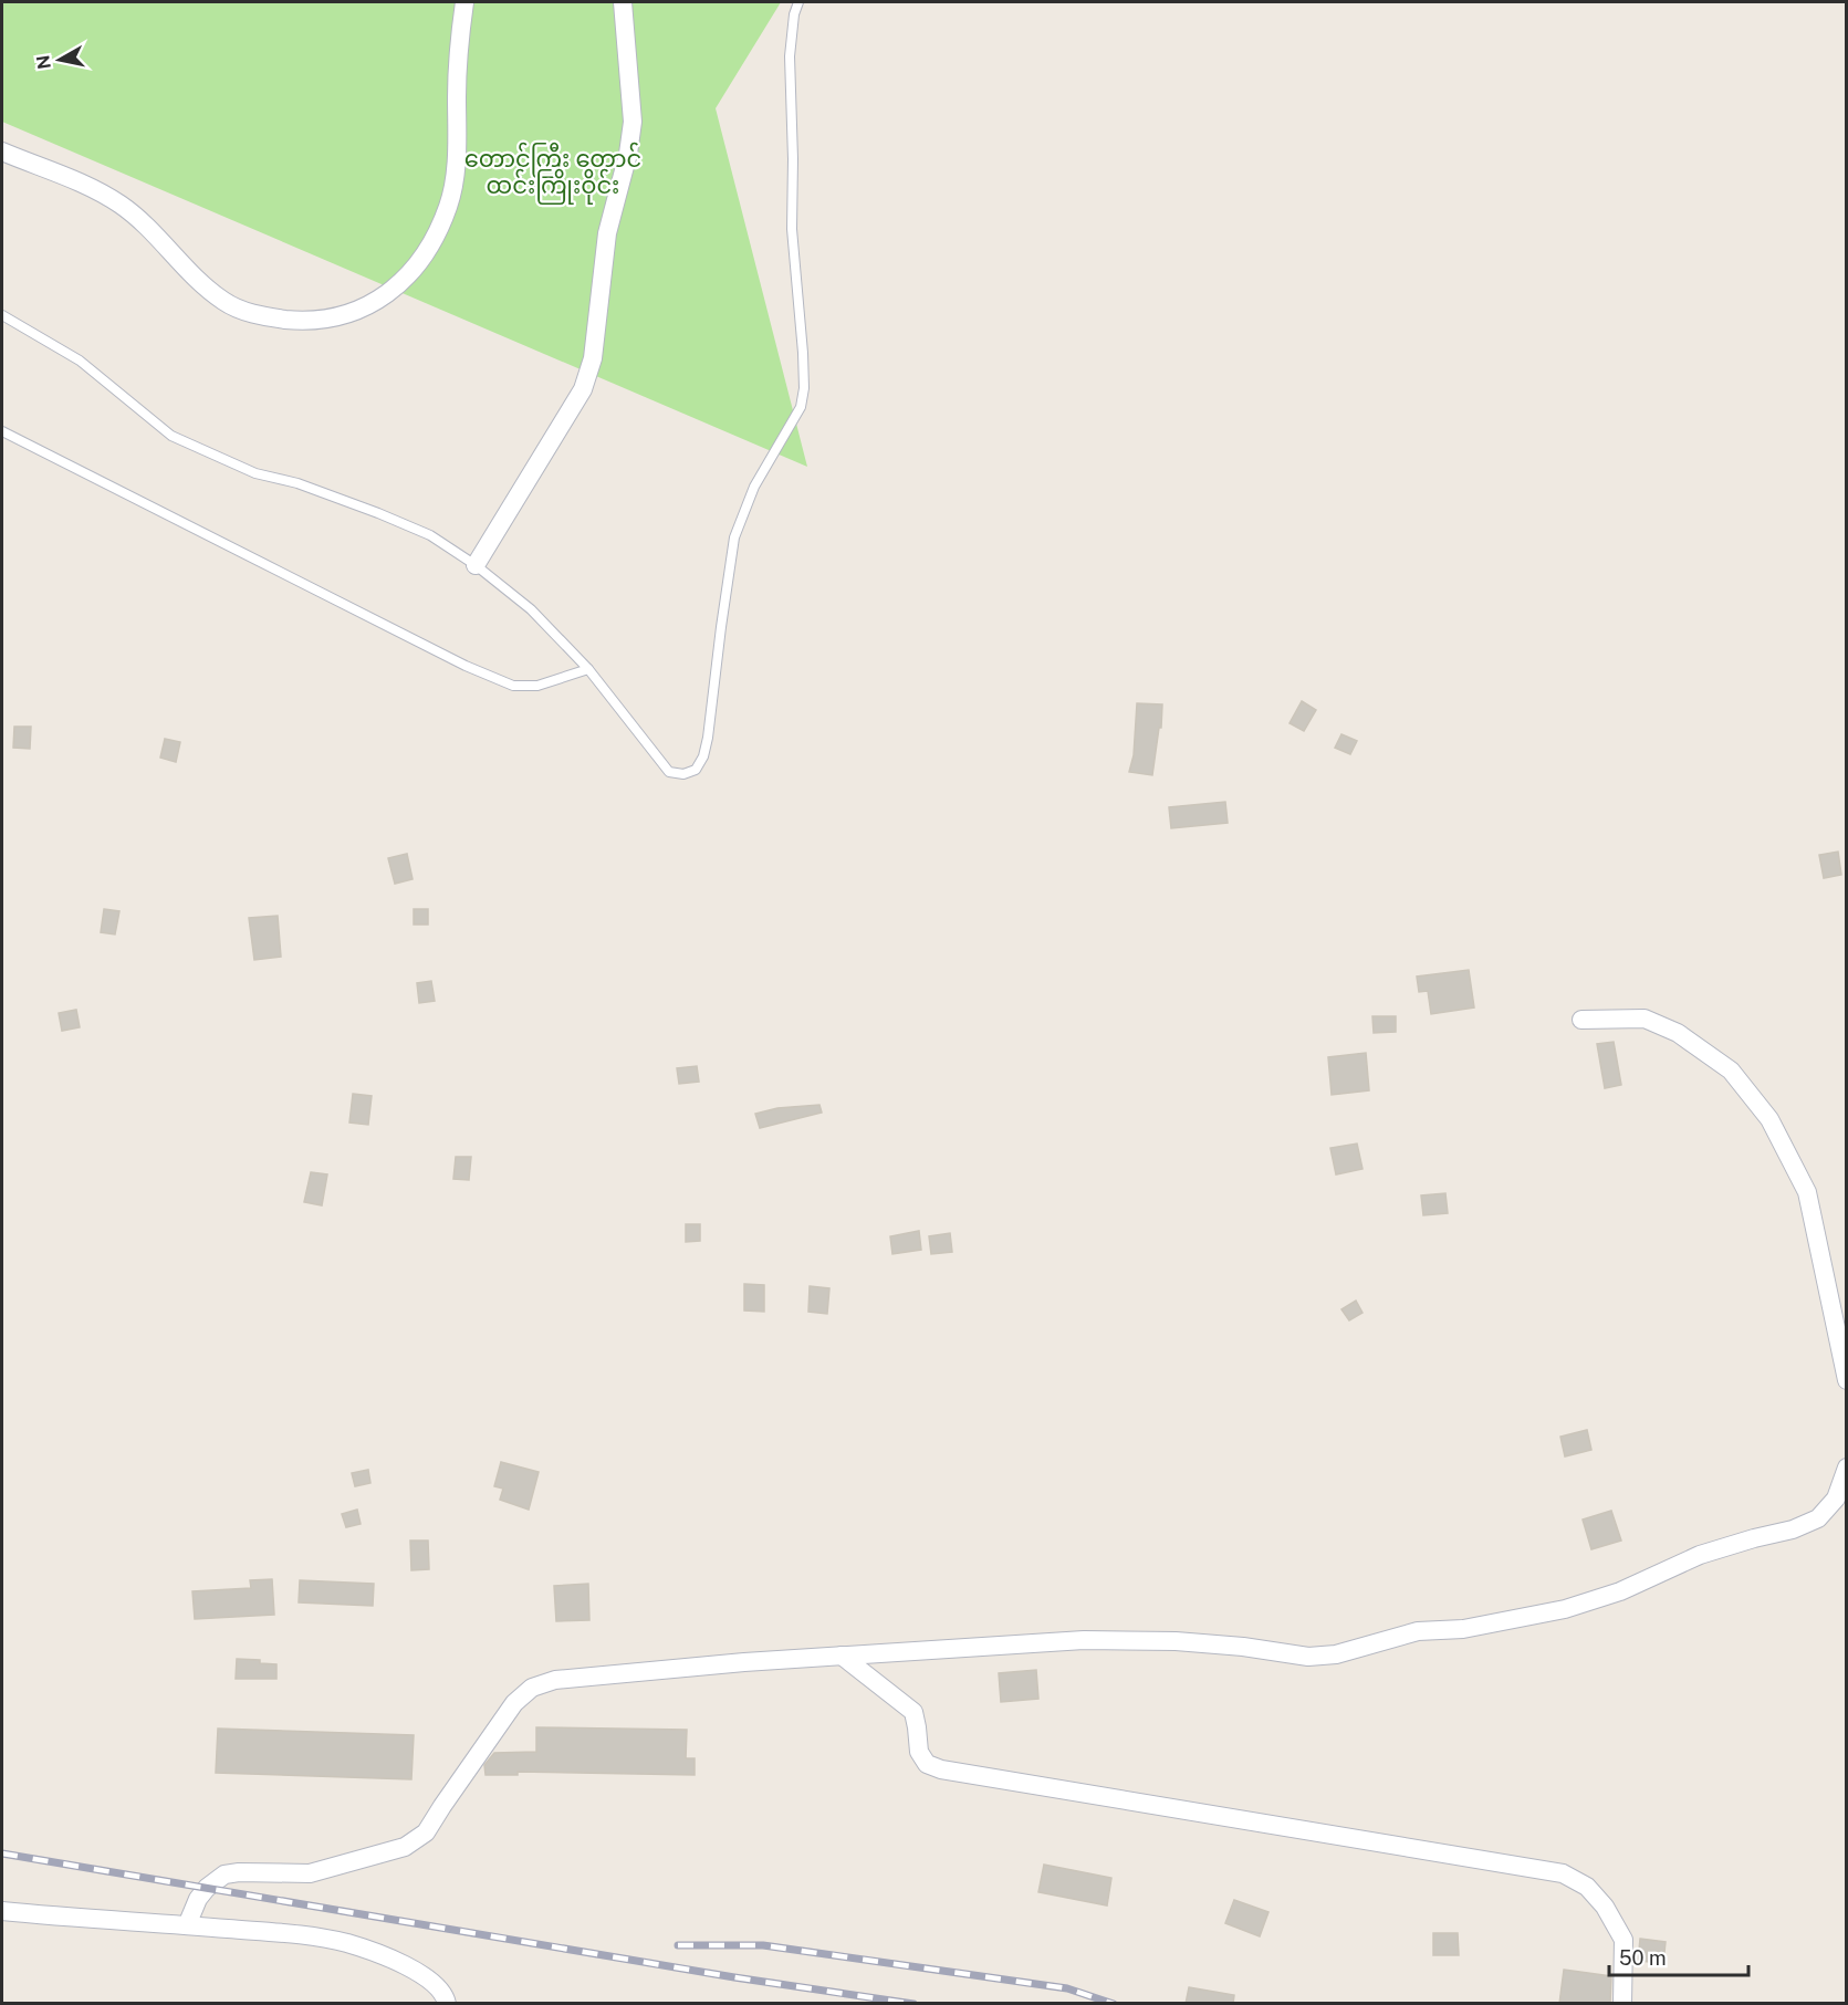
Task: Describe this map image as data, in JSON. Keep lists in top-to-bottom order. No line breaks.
{"parks":["တောင်ကြီး တောင် ထင်းကြိုးဝိုင်း"],"scale_bar":"50 m","north":"left"}
